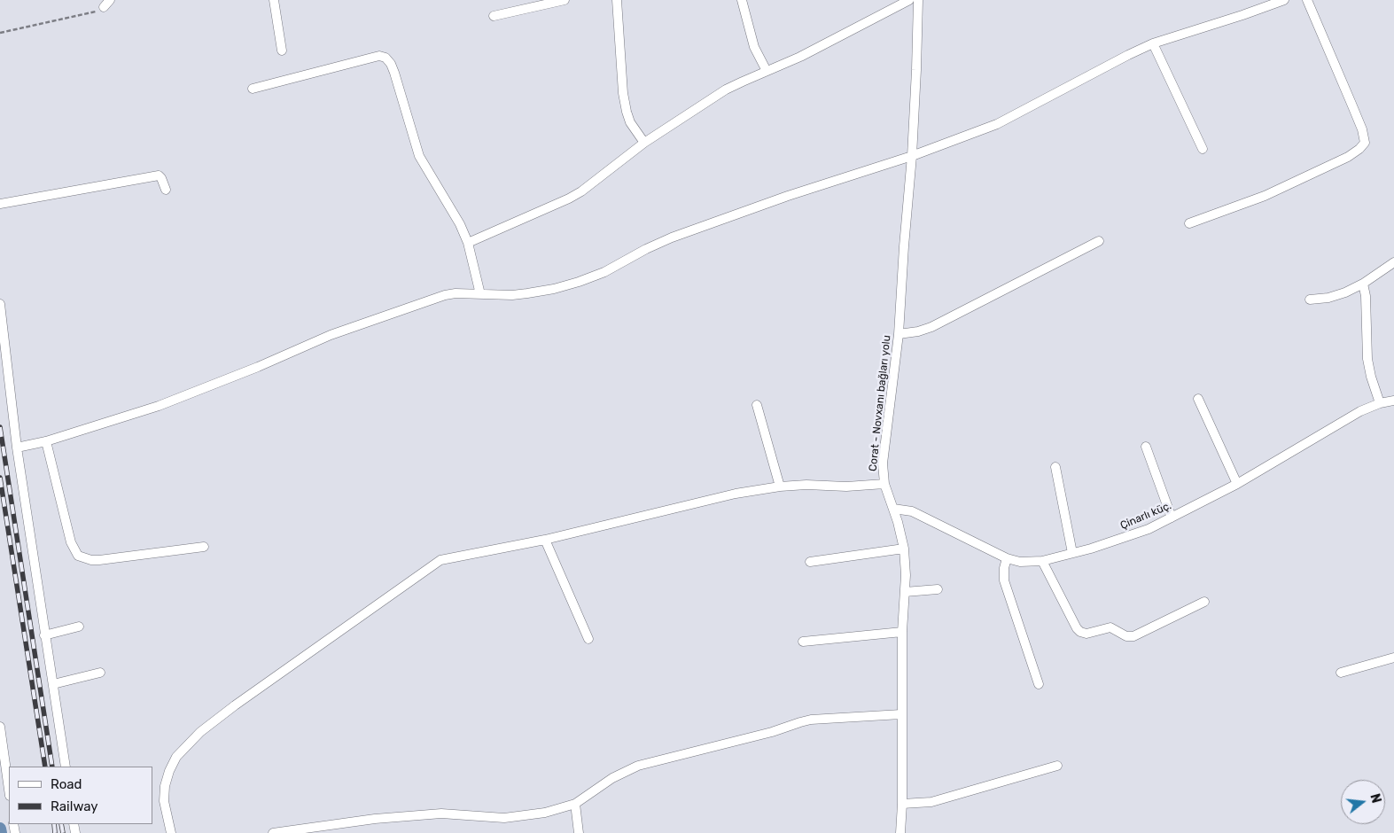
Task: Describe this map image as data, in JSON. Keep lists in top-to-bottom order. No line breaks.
{"streets":{"street":["Corat - Novxanı bağları yolu","Çinarlı küç."]},"crossings":[["Corat - Novxanı bağları yolu","Çinarlı küç."]],"legend":["Road","Railway"],"north":"right"}
